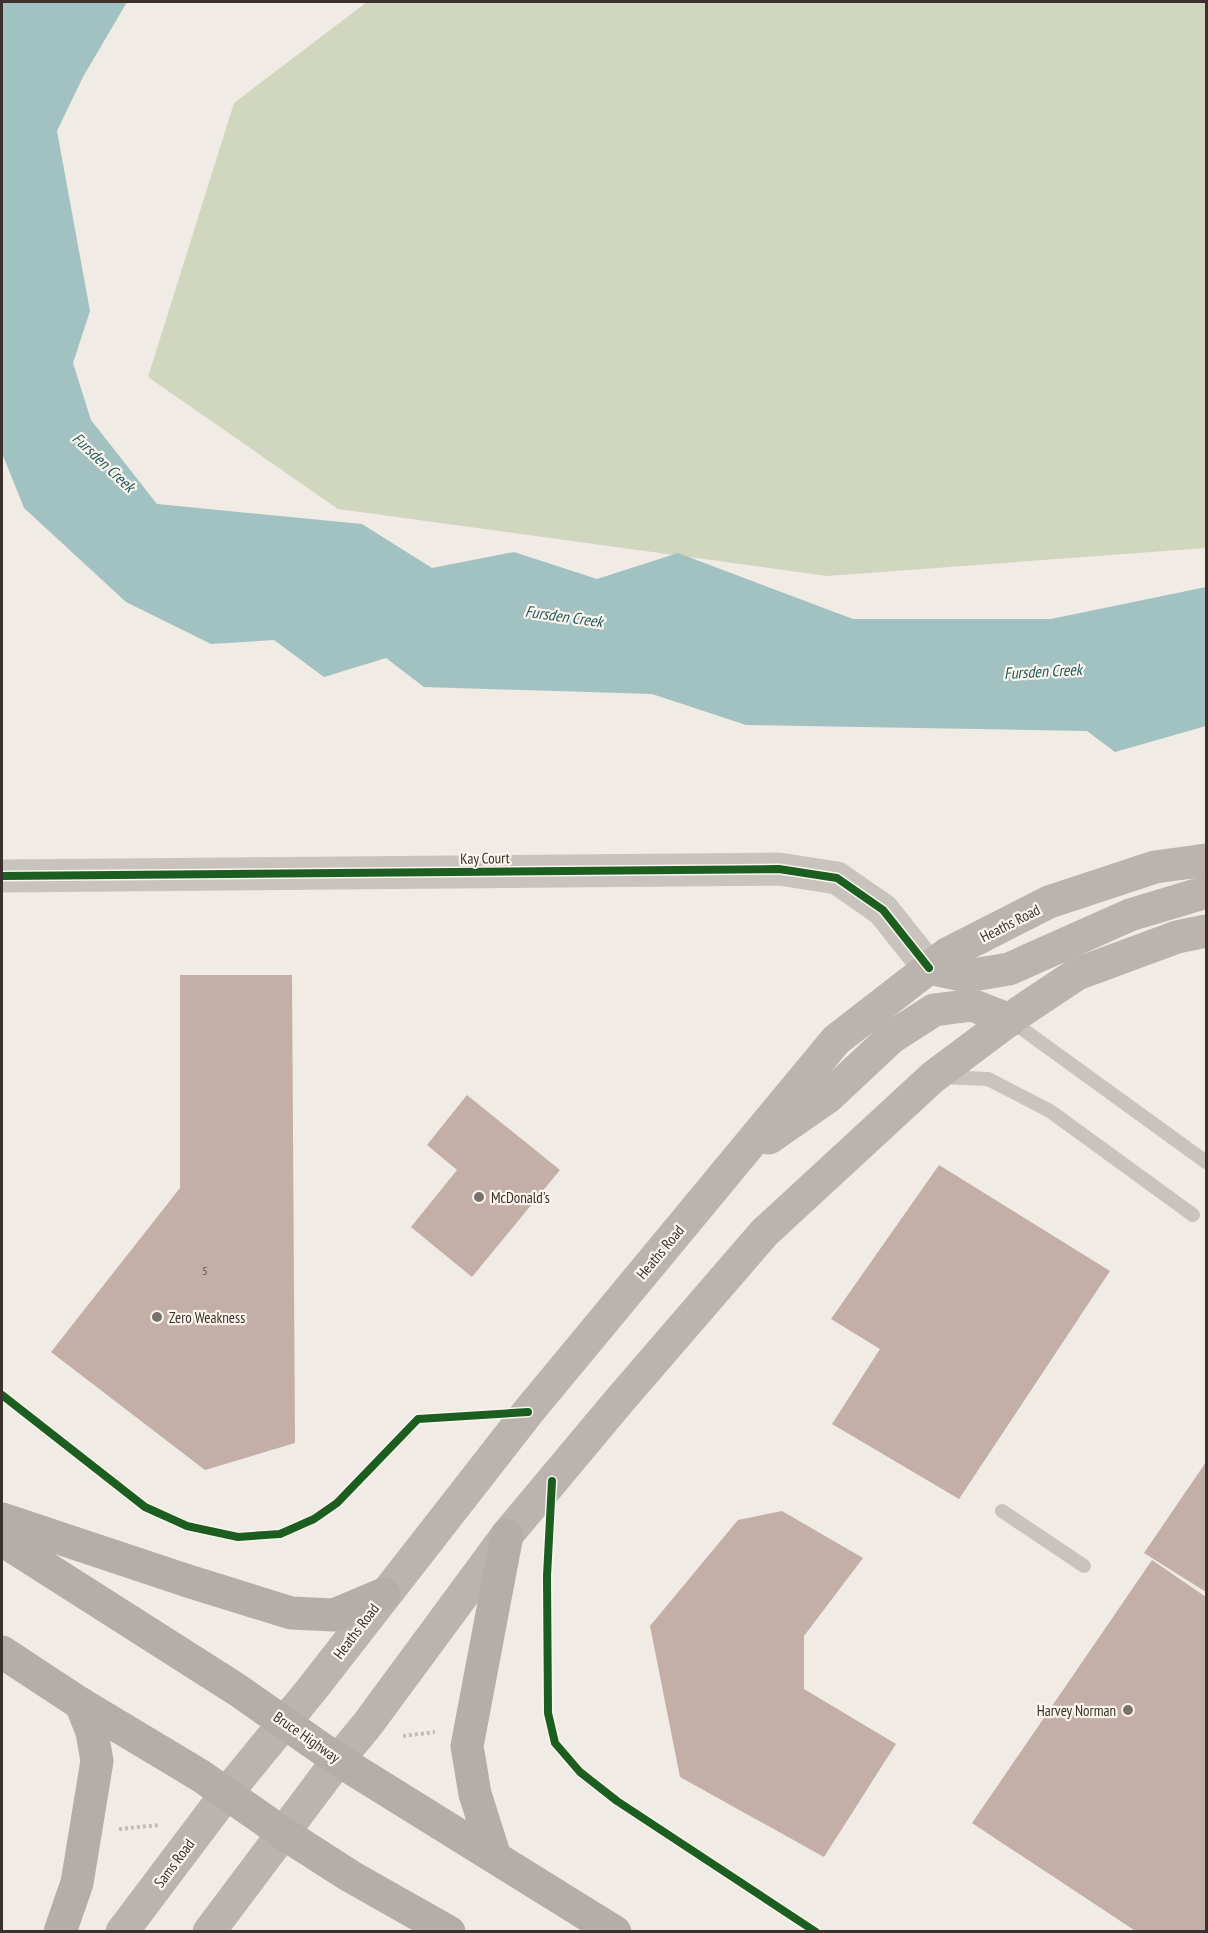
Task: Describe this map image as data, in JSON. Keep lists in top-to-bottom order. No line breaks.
{"streets":{"highway":["Bruce Highway"],"main road":["Heaths Road","Sams Road"],"street":["Kay Court"]},"crossings":[["Kay Court","Heaths Road"],["Heaths Road","Bruce Highway"],["Heaths Road","Sams Road"]],"water":["Fursden Creek"],"places":["McDonald's","Zero Weakness","Harvey Norman"],"house_numbers":["5"]}
